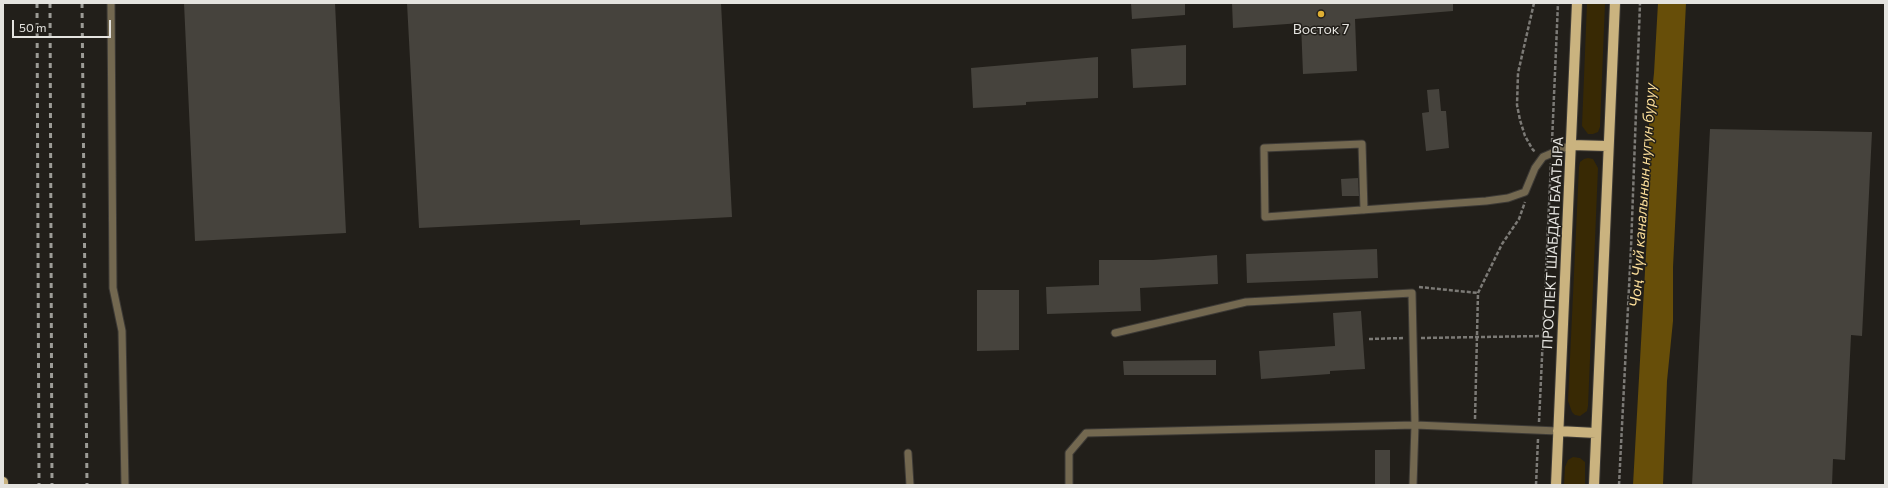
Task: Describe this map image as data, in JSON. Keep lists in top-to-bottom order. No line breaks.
{"streets":{"main road":["ПРОСПЕКТ ШАБДАН БААТЫРА"]},"water":["Чоң Чүй каналынын нугун буруу"],"places":["Восток 7"],"scale_bar":"50 m"}
